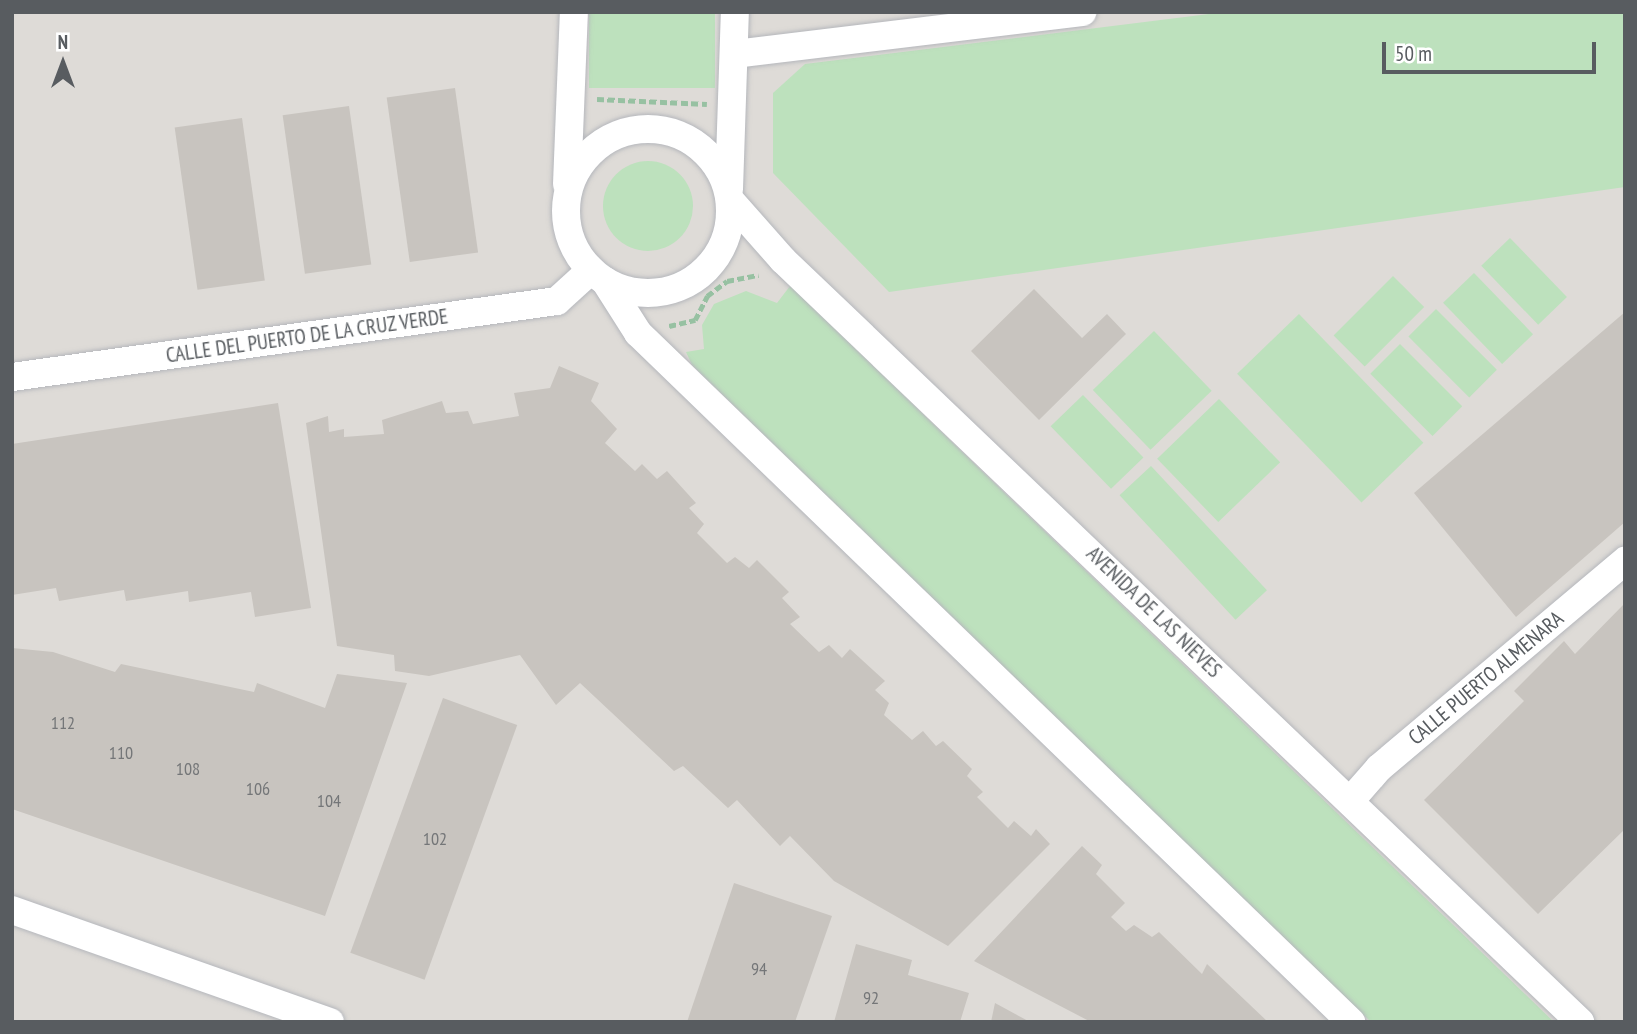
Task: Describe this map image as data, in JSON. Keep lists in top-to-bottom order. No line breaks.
{"streets":{"street":["CALLE DEL PUERTO DE LA CRUZ VERDE","AVENIDA DE LAS NIEVES","CALLE PUERTO ALMENARA"]},"crossings":[["CALLE DEL PUERTO DE LA CRUZ VERDE","AVENIDA DE LAS NIEVES"],["AVENIDA DE LAS NIEVES","CALLE PUERTO ALMENARA"]],"house_numbers":["112","110","108","106","104","102","94","92"],"scale_bar":"50 m","north":"top"}
